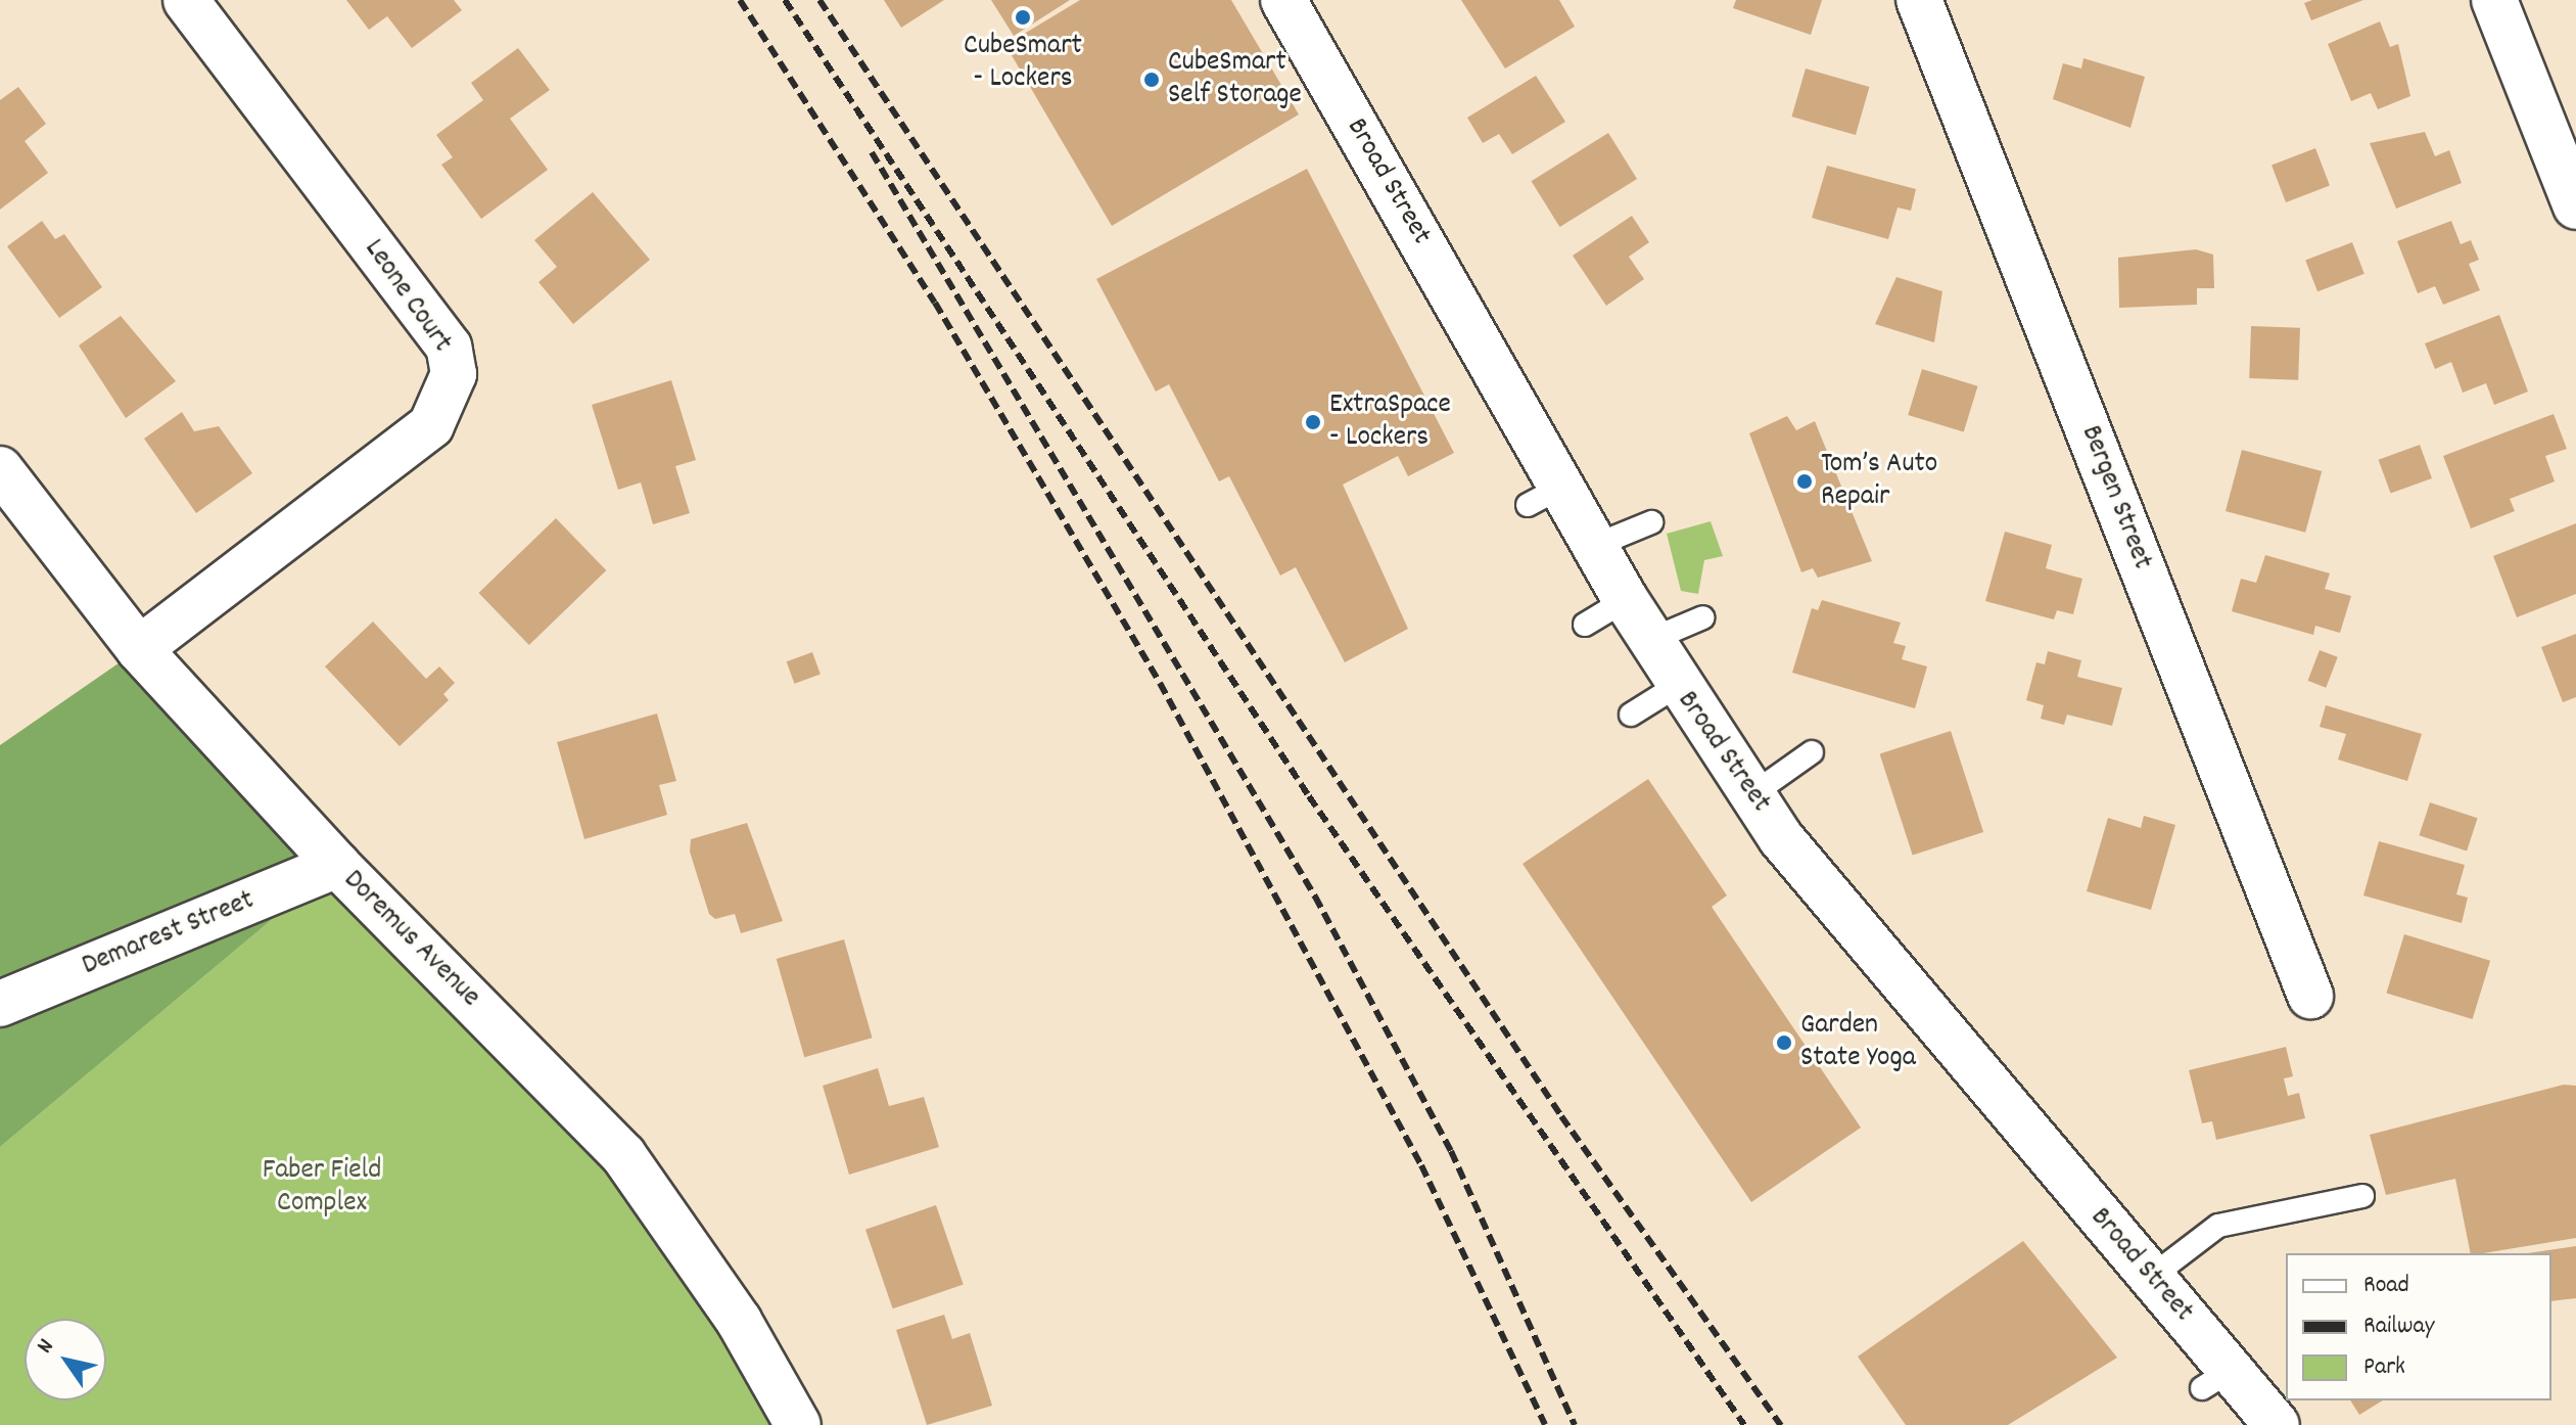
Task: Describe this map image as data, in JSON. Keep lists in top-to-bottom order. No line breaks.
{"streets":{"street":["Broad Street","Leone Court","Bergen Street","Demarest Street","Doremus Avenue"]},"crossings":[["Leone Court","Doremus Avenue"],["Demarest Street","Doremus Avenue"]],"parks":["Faber Field Complex"],"places":["CubeSmart - Lockers","CubeSmart Self Storage","ExtraSpace - Lockers","Tom’s Auto Repair","Garden State Yoga"],"legend":["Road","Railway","Park"],"north":"top left"}
